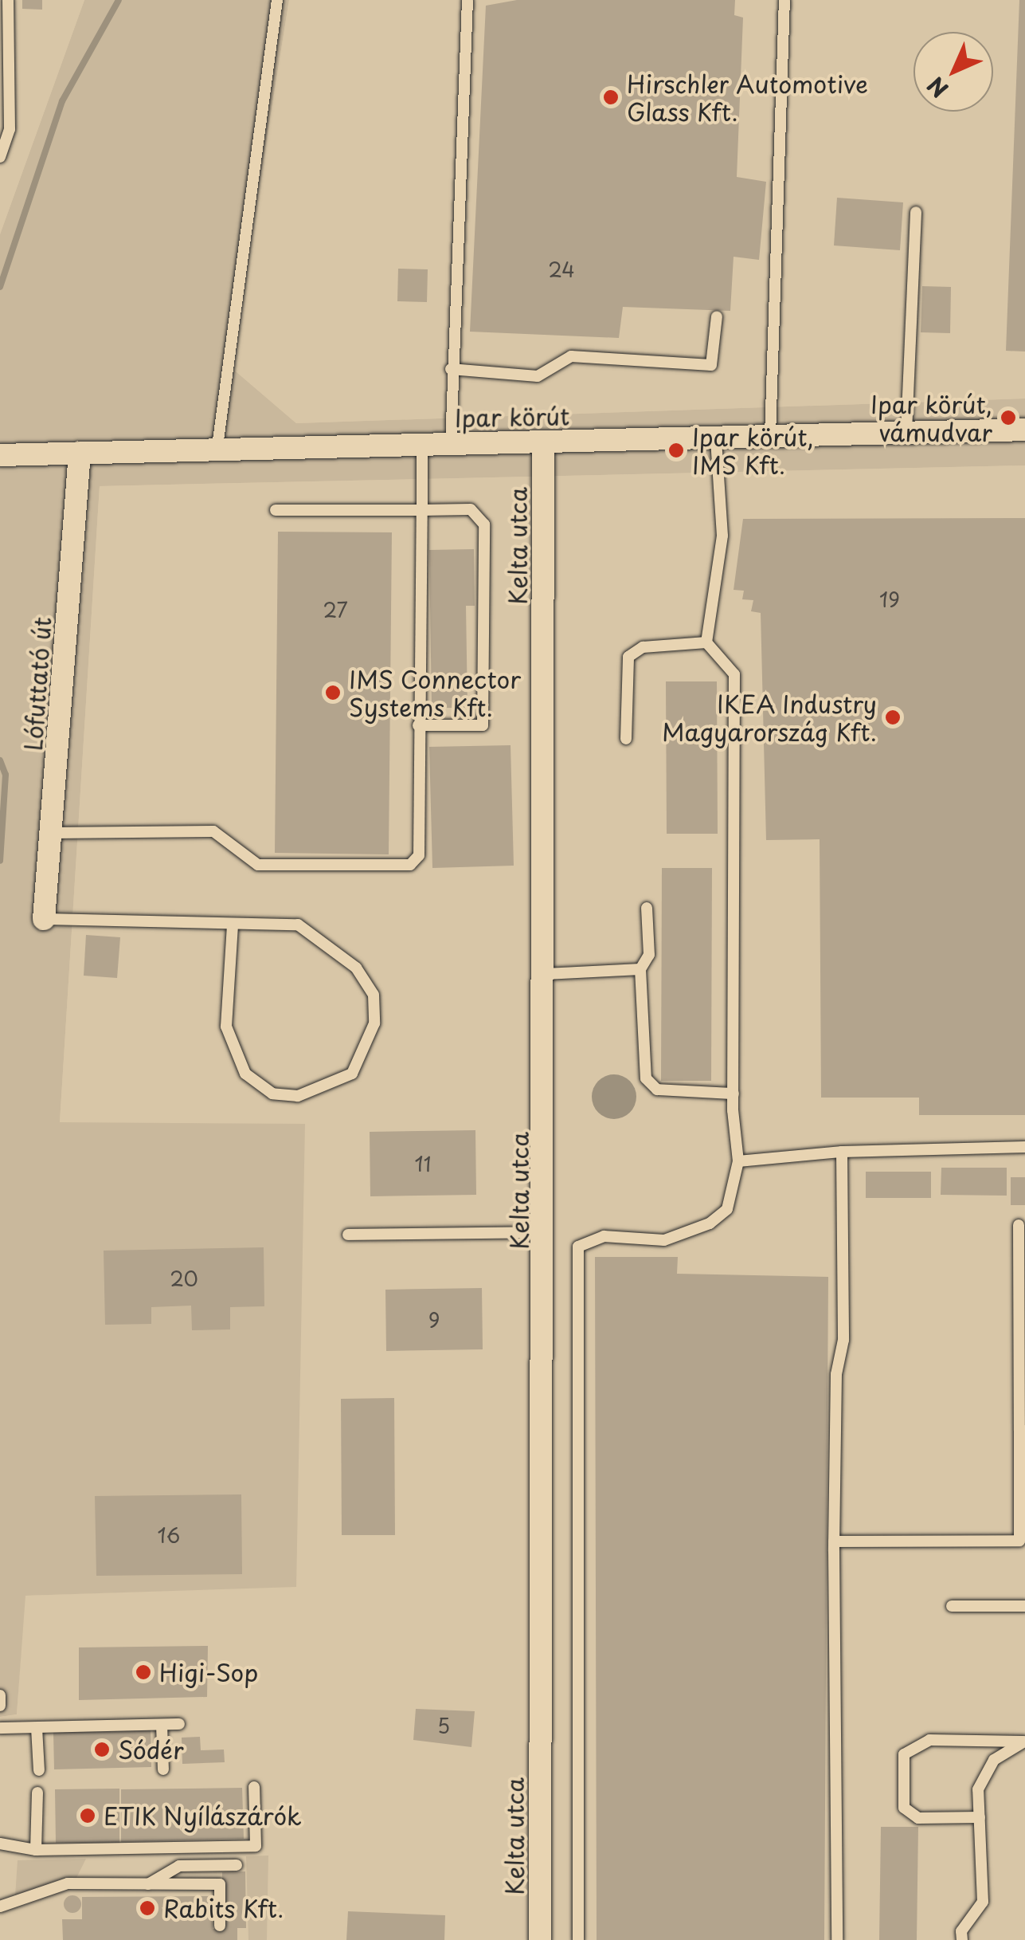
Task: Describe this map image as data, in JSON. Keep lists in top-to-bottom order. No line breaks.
{"streets":{"street":["Ipar körút","Kelta utca","Lófuttató út"]},"crossings":[["Ipar körút","Kelta utca"],["Ipar körút","Lófuttató út"]],"places":["Hirschler Automotive Glass Kft.","Ipar körút, vámudvar","Ipar körút, IMS Kft.","IMS Connector Systems Kft.","IKEA Industry Magyarország Kft.","Higi-Sop","Sódér","ETIK Nyílászárók","Rabits Kft."],"house_numbers":["24","19","27","11","20","9","16","5"],"north":"bottom left"}
